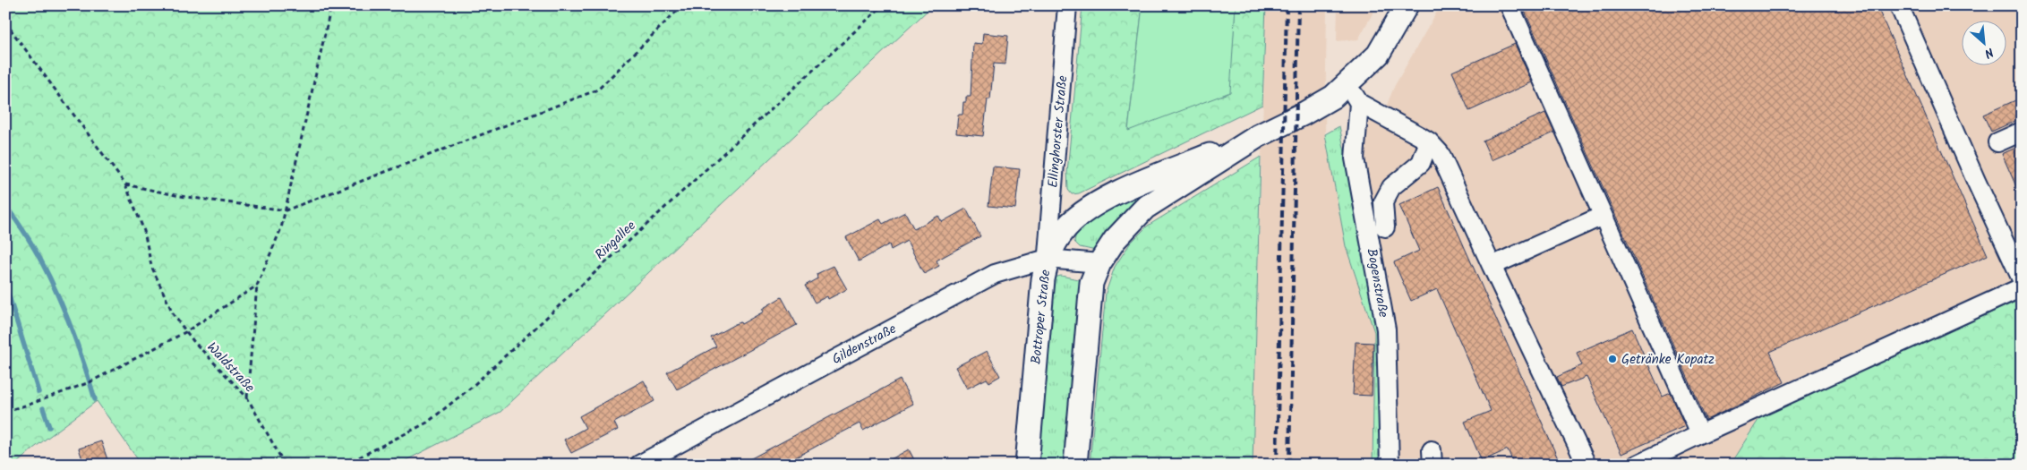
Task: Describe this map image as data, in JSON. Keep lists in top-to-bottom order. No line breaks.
{"streets":{"main road":["Bottroper Straße"],"street":["Ellinghorster Straße","Bogenstraße","Gildenstraße"],"path":["Ringallee","Waldstraße"]},"crossings":[["Ellinghorster Straße","Bottroper Straße"],["Ellinghorster Straße","Gildenstraße"],["Bottroper Straße","Gildenstraße"]],"places":["Getränke Kopatz"],"north":"bottom right"}
